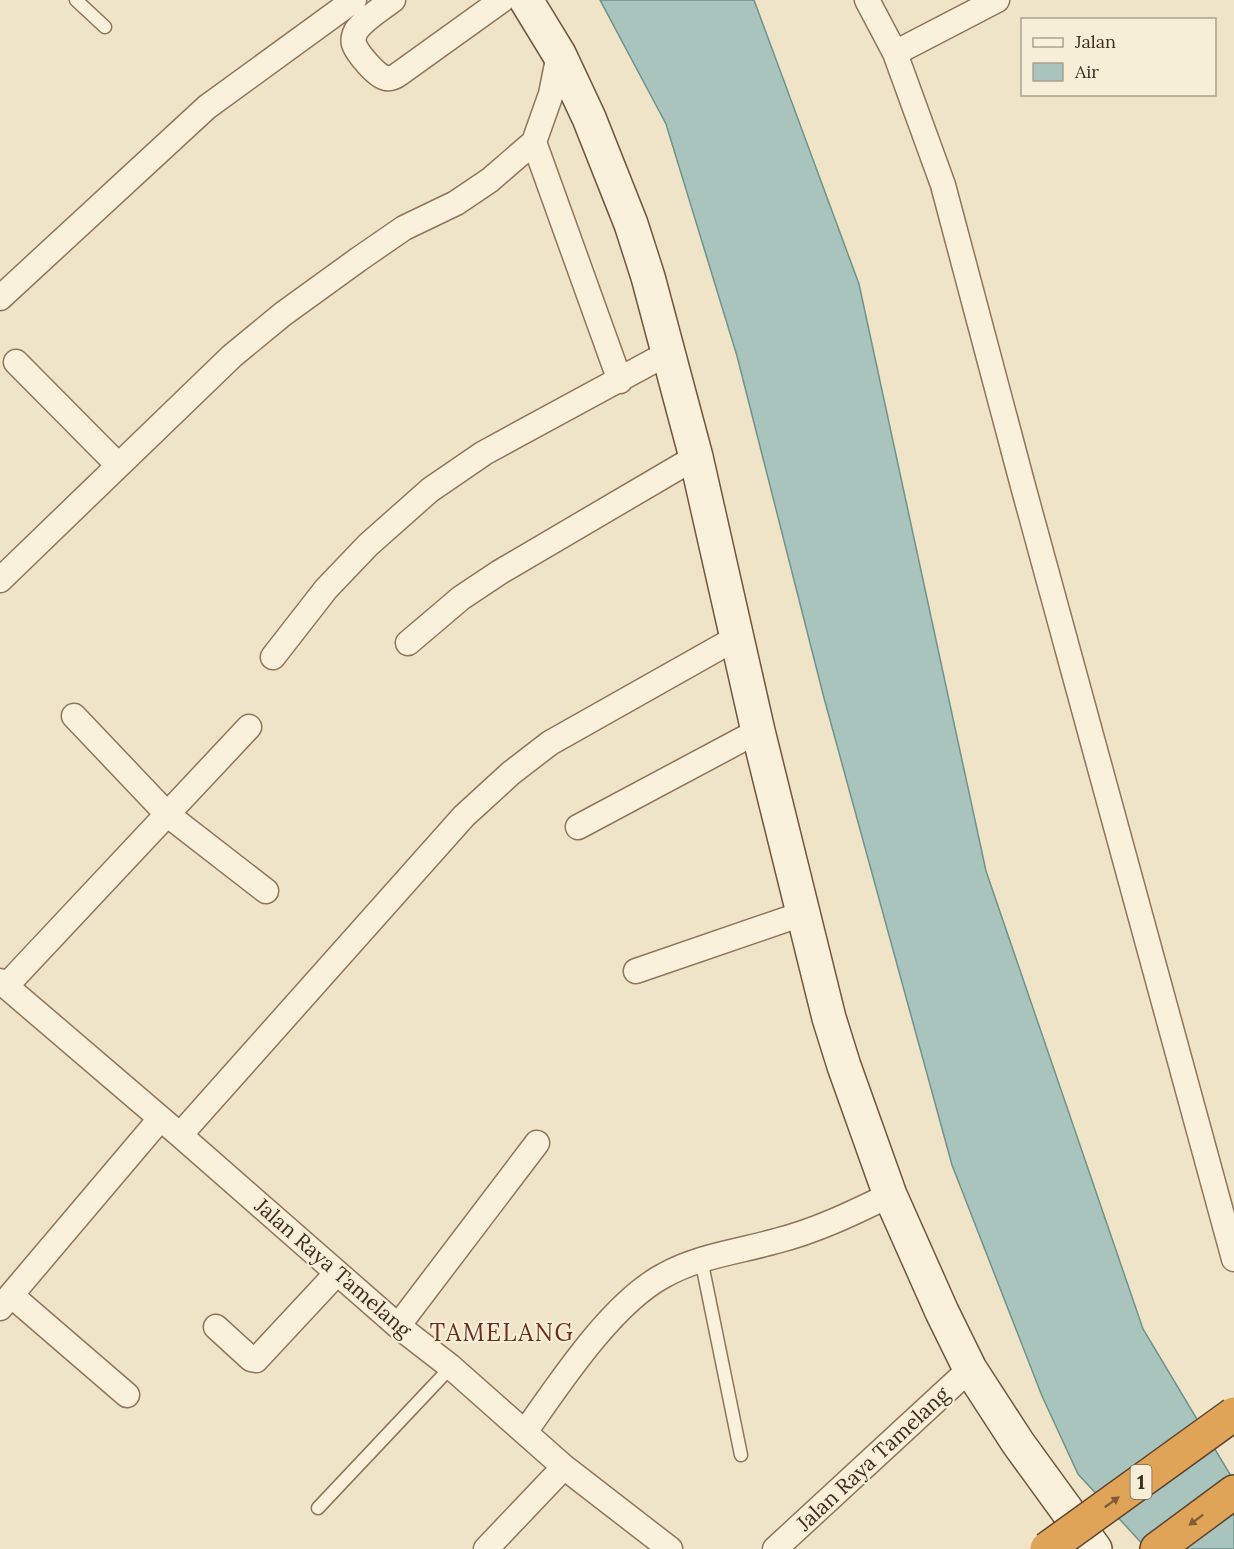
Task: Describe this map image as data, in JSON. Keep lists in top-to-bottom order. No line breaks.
{"streets":{"highway":["1"],"street":["Jalan Raya Tamelang"]},"districts":["TAMELANG"],"legend":["Jalan","Air"]}
